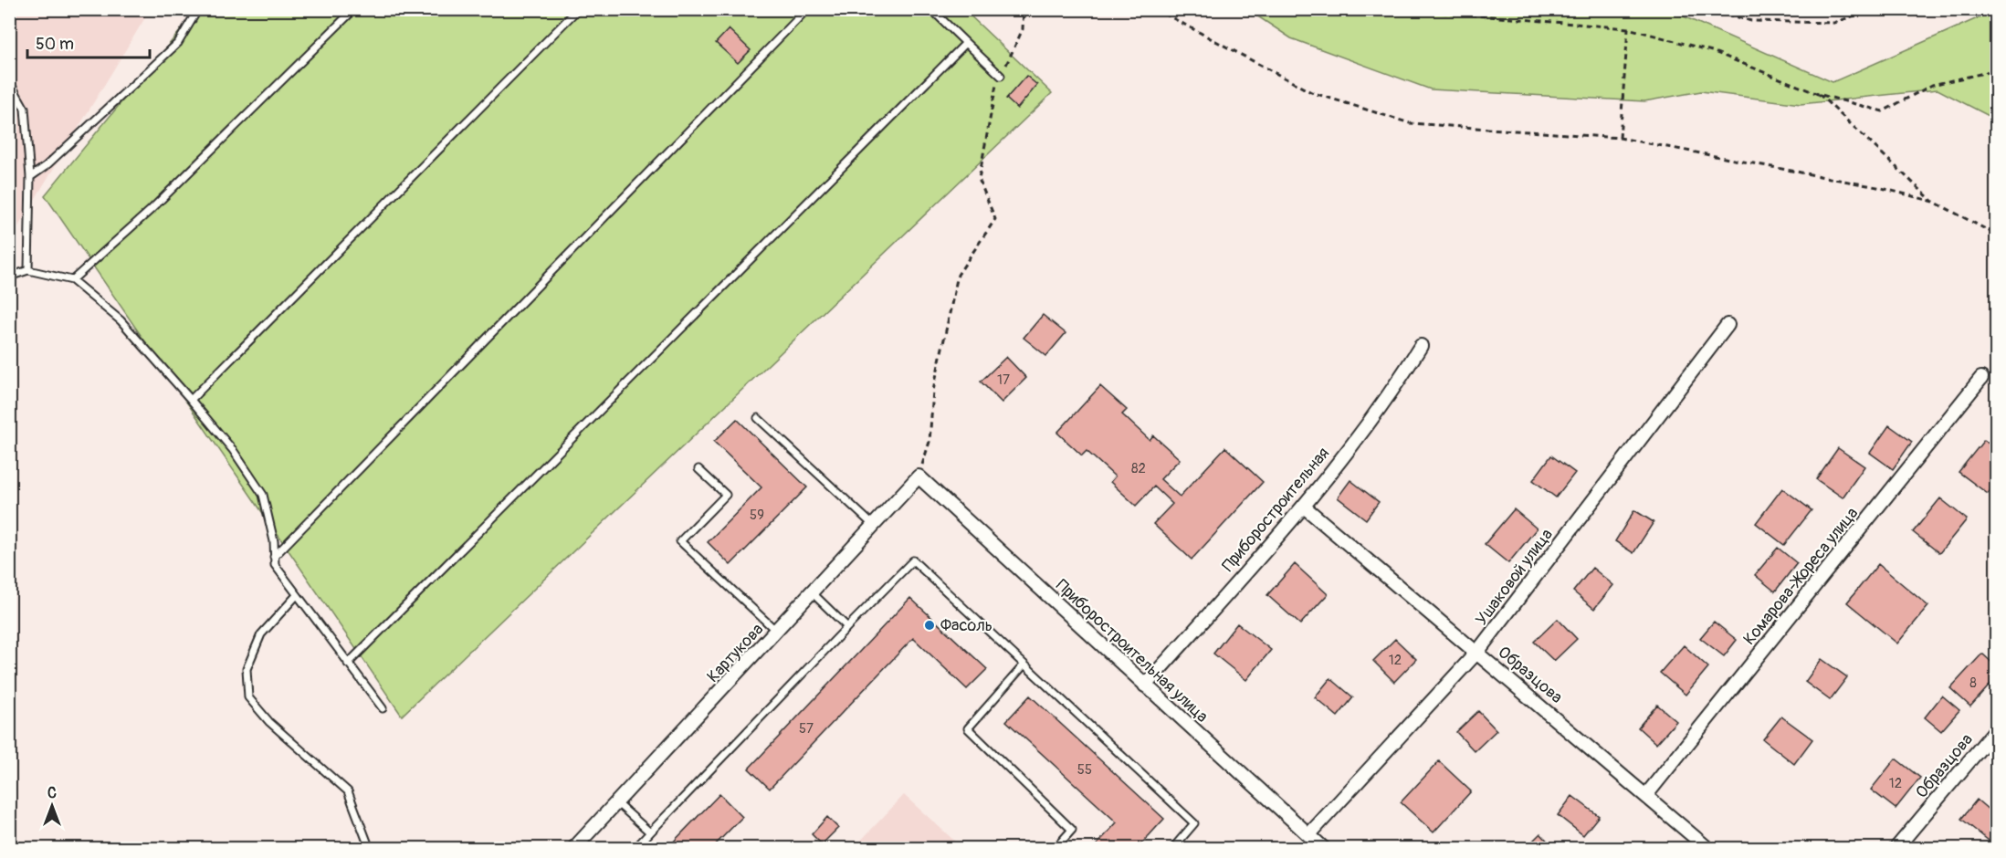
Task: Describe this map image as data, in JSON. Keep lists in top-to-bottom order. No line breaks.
{"streets":{"street":["Приборостроительная","Комарова-Жореса улица","Ушаковой улица","Приборостроительная улица","Картукова","Образцова"]},"crossings":[["Приборостроительная","Приборостроительная улица"],["Приборостроительная","Образцова"],["Комарова-Жореса улица","Образцова"],["Ушаковой улица","Приборостроительная улица"],["Ушаковой улица","Образцова"],["Приборостроительная улица","Картукова"]],"places":["Фасоль"],"house_numbers":["17","82","59","12","8","57","55","12"],"scale_bar":"50 m","north":"top"}
